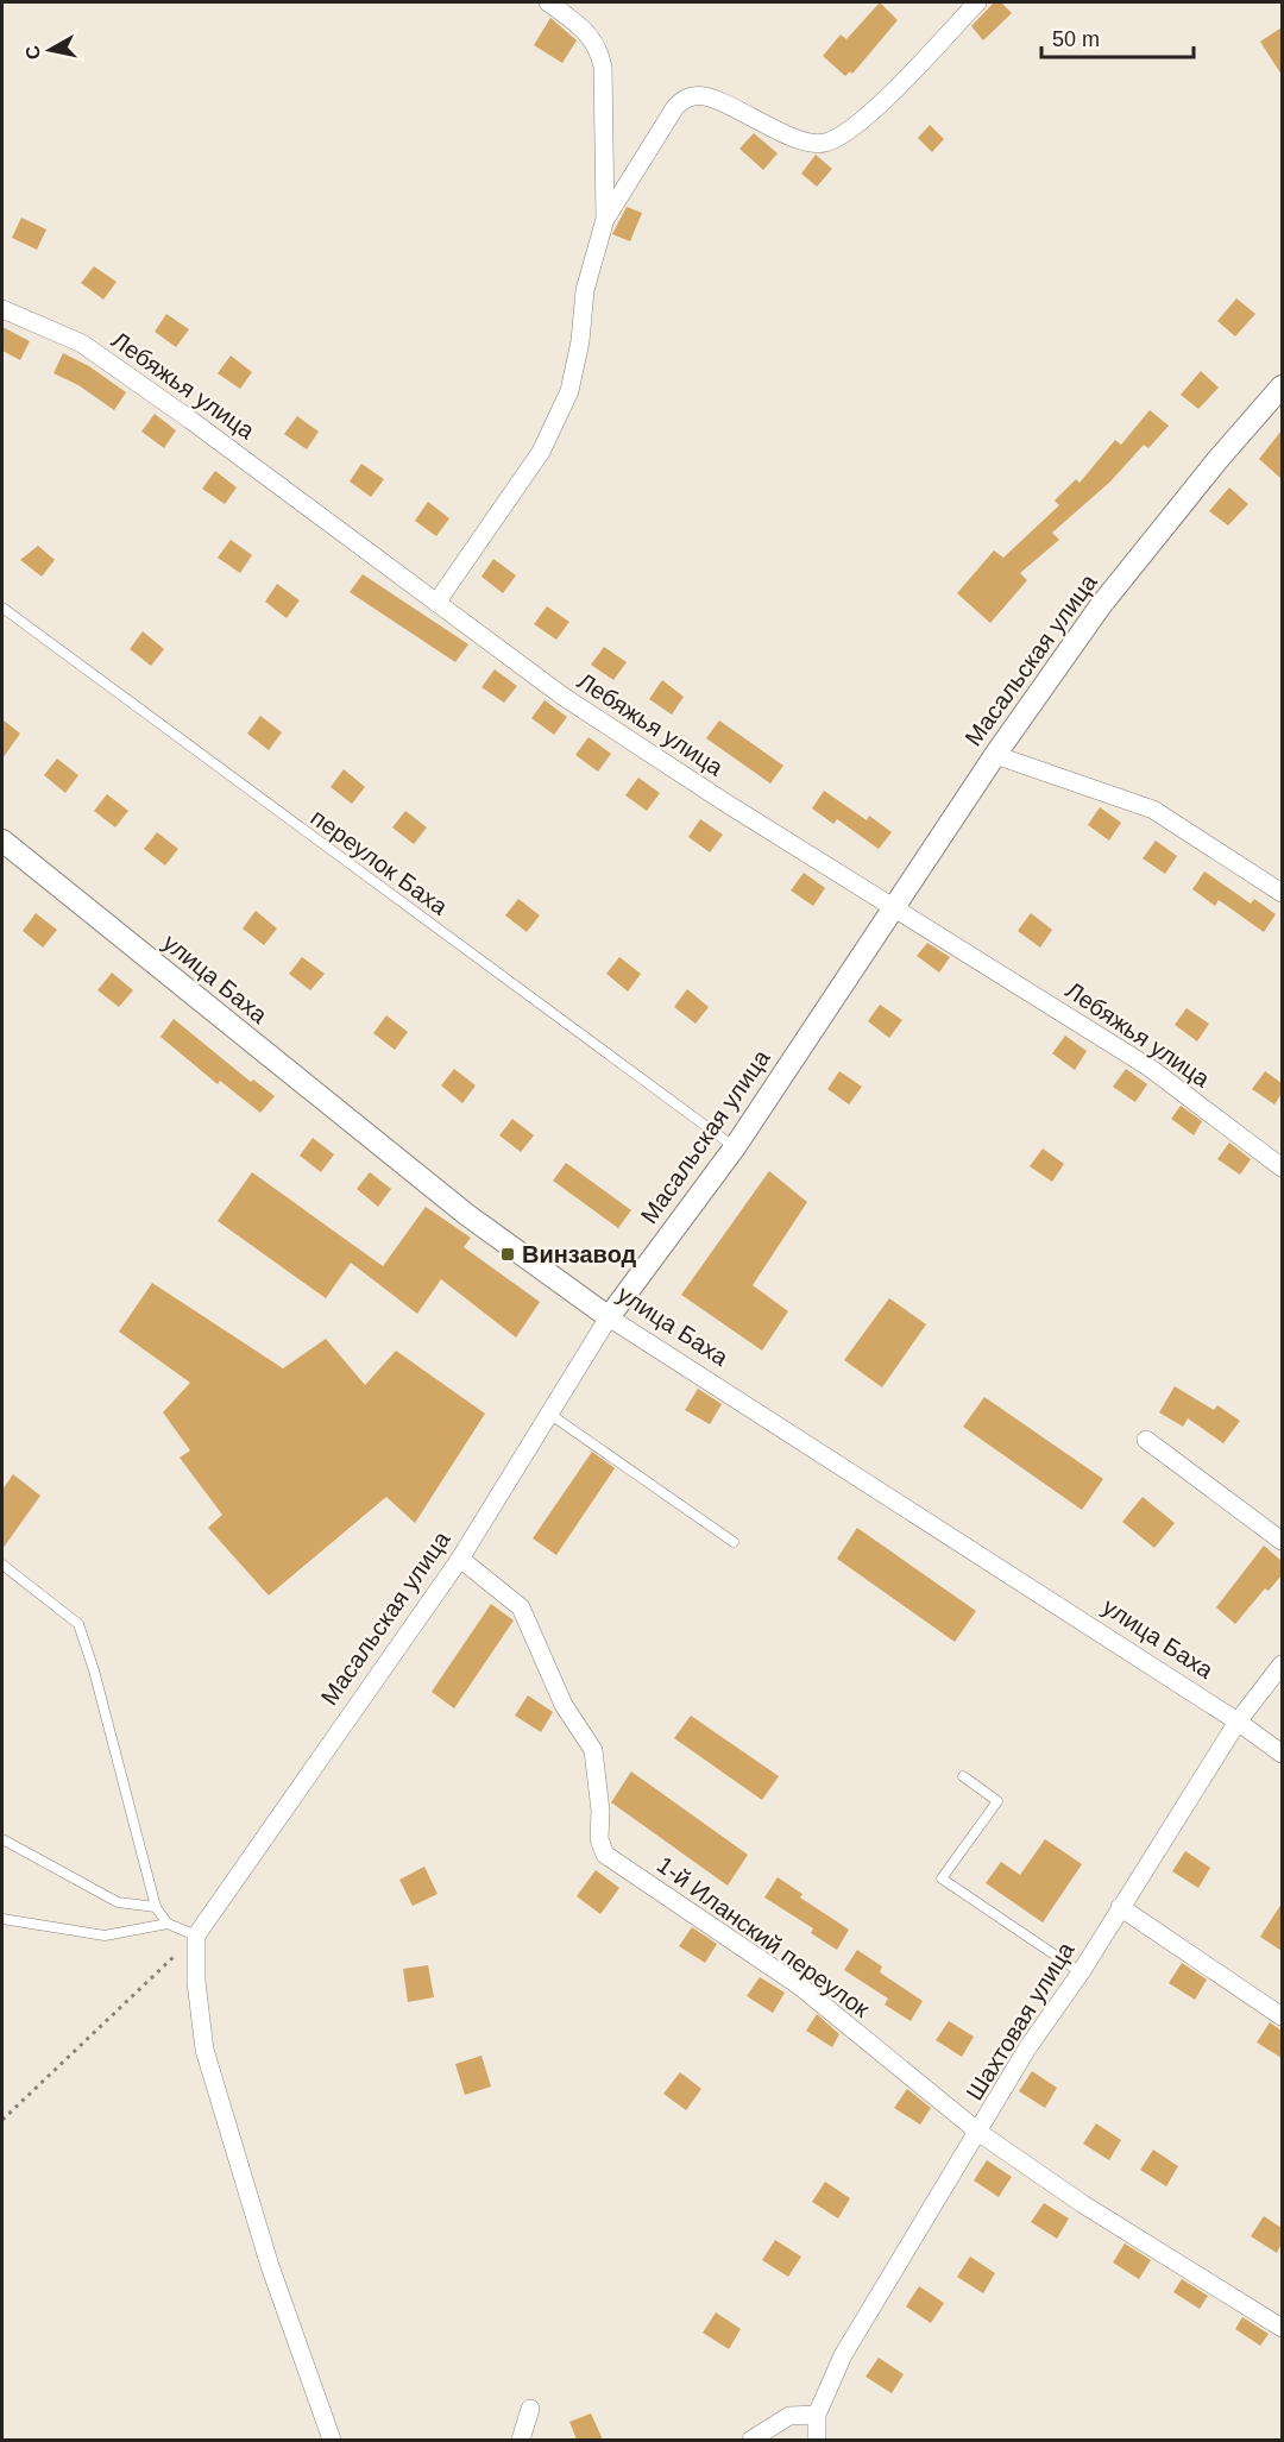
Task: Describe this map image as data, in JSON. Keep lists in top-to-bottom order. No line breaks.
{"streets":{"street":["Лебяжья улица","Масальская улица","улица Баха","1-й Иланский переулок","Шахтовая улица"],"lane":["переулок Баха"]},"crossings":[["Лебяжья улица","Масальская улица"],["Масальская улица","переулок Баха"],["Масальская улица","улица Баха"],["Масальская улица","1-й Иланский переулок"],["улица Баха","Шахтовая улица"],["1-й Иланский переулок","Шахтовая улица"]],"places":{"transit":["Винзавод"]},"scale_bar":"50 m","north":"left"}
